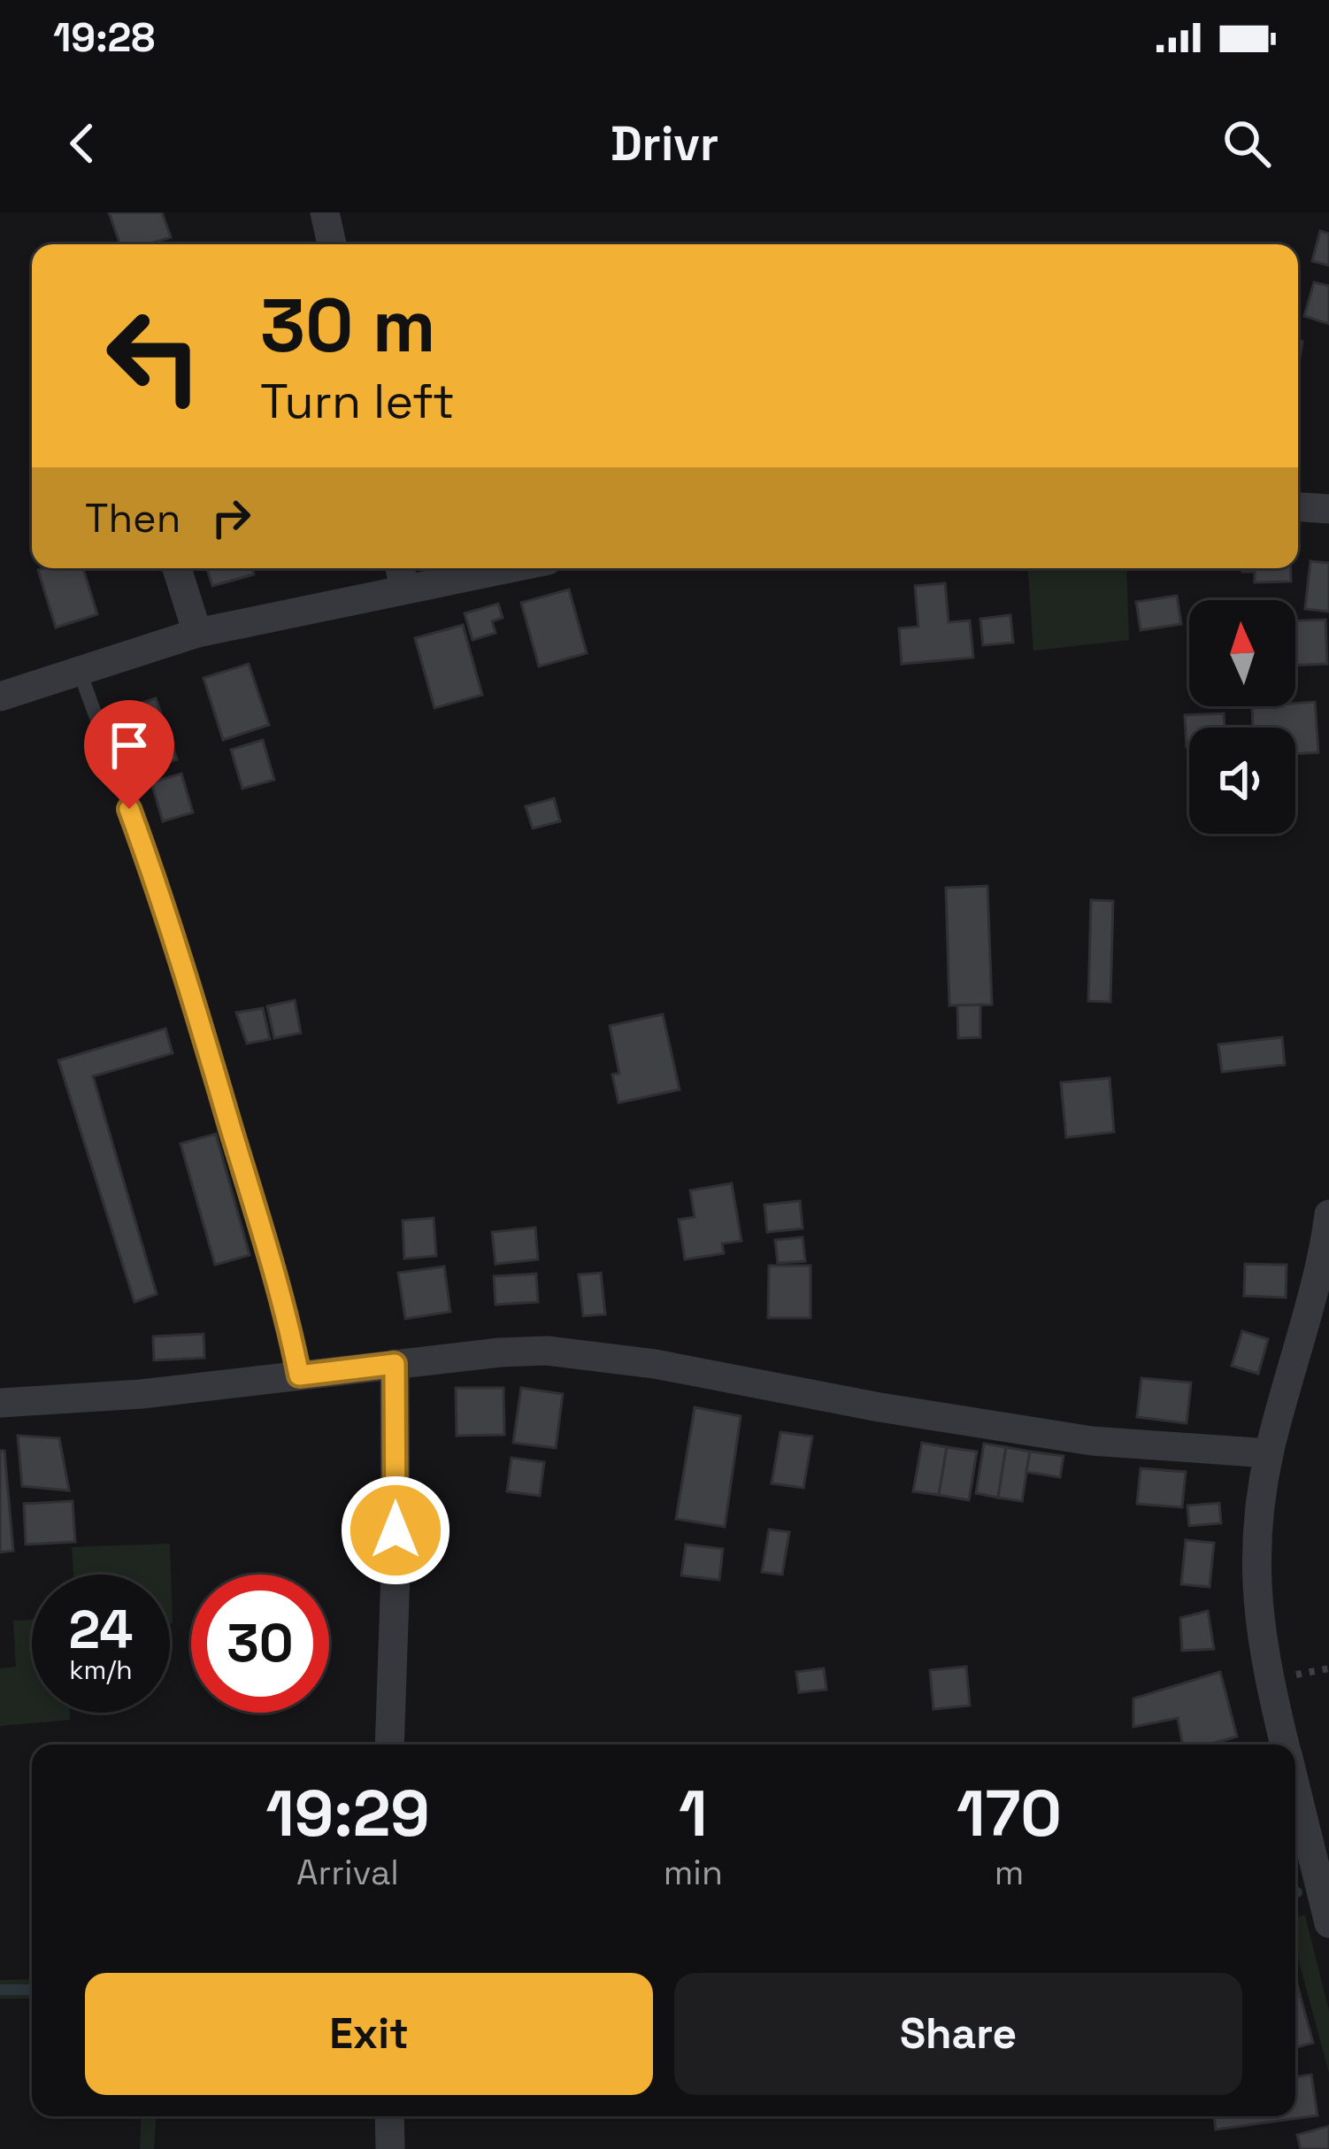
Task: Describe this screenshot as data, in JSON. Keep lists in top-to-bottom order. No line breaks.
{"north":"top","page":{"status":"19:28","header":"Drivr","turn":["30 m","Turn left"],"then":"Then","speed":"24 km/h","limit":"30","eta":["19:29","Arrival","1","min","170","m"],"buttons":["Exit","Share"]}}
